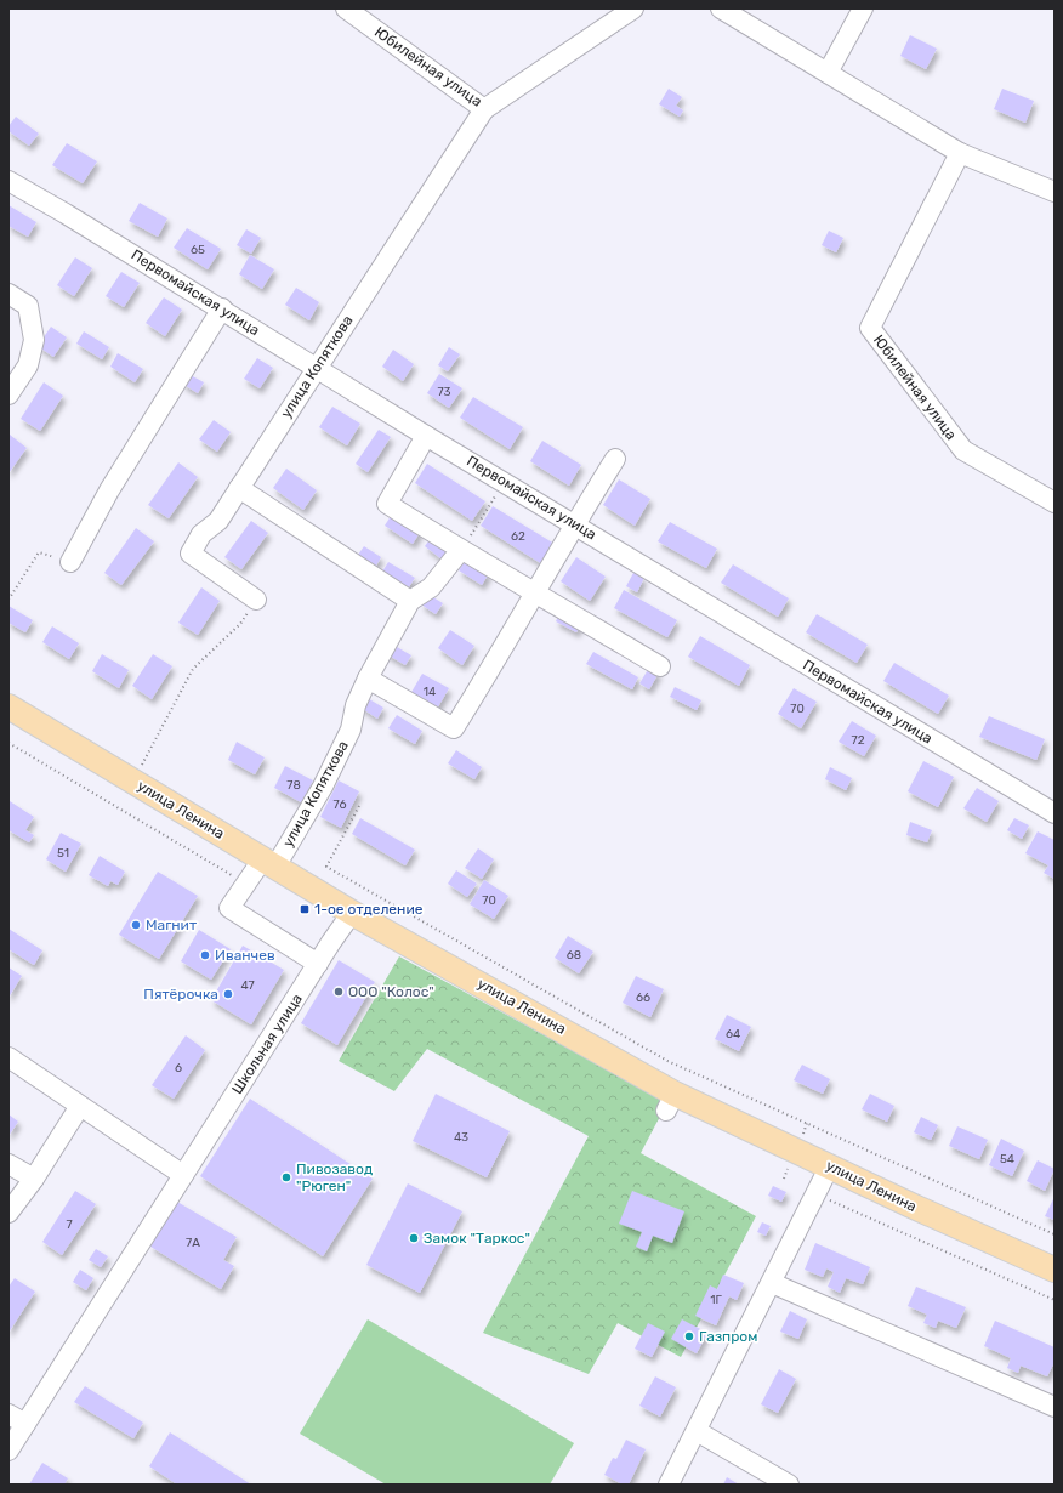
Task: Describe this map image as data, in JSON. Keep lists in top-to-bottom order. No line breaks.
{"streets":{"main road":["улица Ленина"],"street":["Юбилейная улица","Первомайская улица","улица Копяткова","Школьная улица"]},"crossings":[["Юбилейная улица","улица Копяткова"],["Первомайская улица","улица Копяткова"],["улица Копяткова","улица Ленина"],["улица Копяткова","Школьная улица"],["улица Ленина","Школьная улица"]],"places":{"transit":["1-ое отделение"],"other":["Магнит","Иванчев","ООО \"Колос\"","Пятёрочка","Пивозавод \"Рюген\"","Замок \"Таркос\"","Газпром"]},"house_numbers":["65","73","62","14","70","72","78","76","51","70","68","47","66","64","6","43","54","7","7А","1Г"]}
